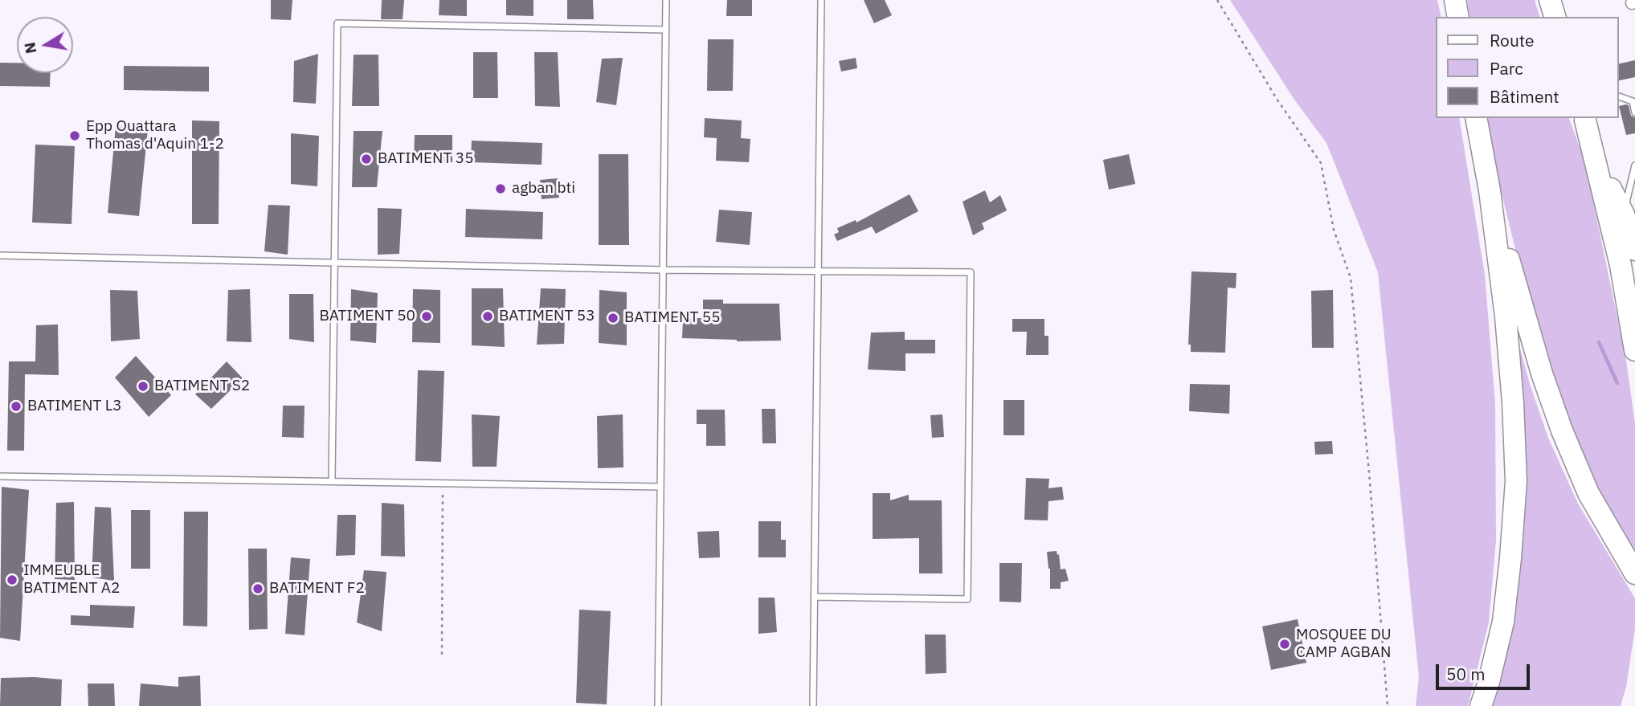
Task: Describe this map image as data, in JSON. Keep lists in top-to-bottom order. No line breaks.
{"places":["Epp Ouattara Thomas d'Aquin 1-2","BATIMENT 35","agban bti","BATIMENT 50","BATIMENT 53","BATIMENT 55","BATIMENT S2","BATIMENT L3","IMMEUBLE BATIMENT A2","BATIMENT F2","MOSQUEE DU CAMP AGBAN"],"legend":["Route","Parc","Bâtiment"],"scale_bar":"50 m","north":"left"}
